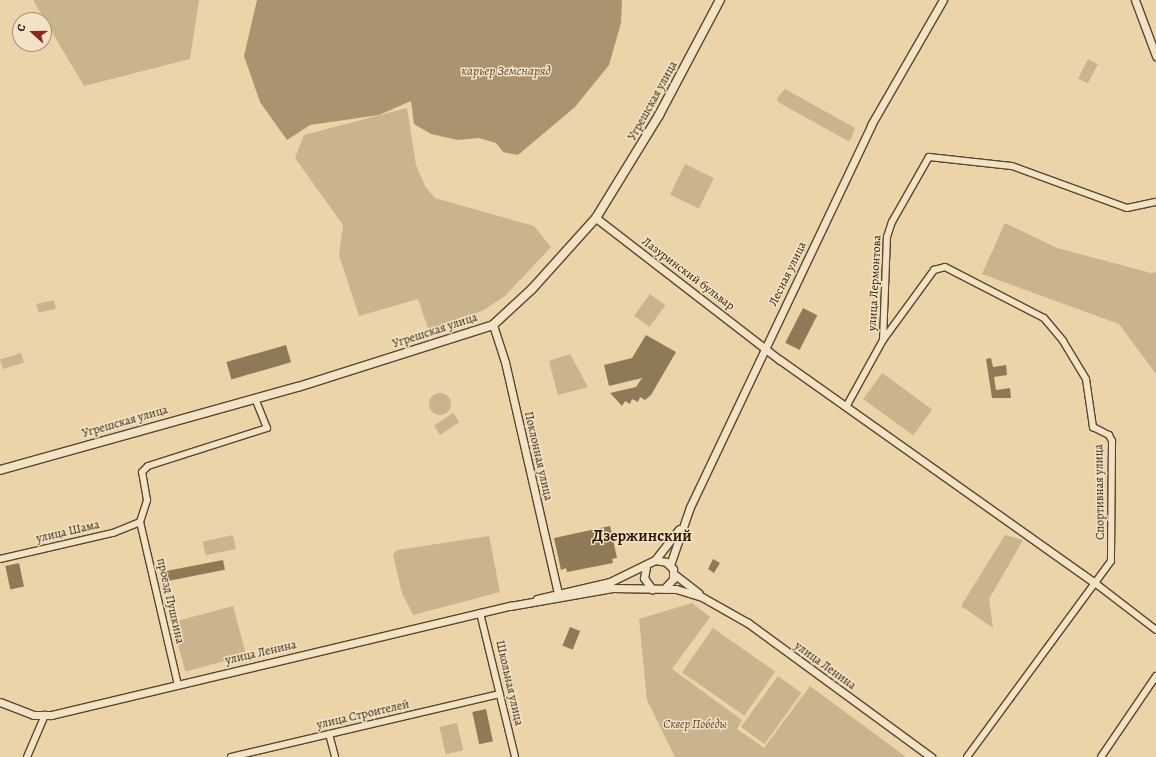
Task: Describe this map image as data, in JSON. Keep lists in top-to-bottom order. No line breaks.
{"streets":{"main road":["Угрешская улица"],"street":["Лазуринский бульвар","Лесная улица","улица Лермонтова","Поклонная улица","Спортивная улица","улица Шама","проезд Пушкина","улица Ленина","Школьная улица","улица Строителей"]},"crossings":[["Угрешская улица","Лазуринский бульвар"],["Угрешская улица","Поклонная улица"],["Лазуринский бульвар","Лесная улица"],["Лесная улица","улица Ленина"],["улица Лермонтова","Спортивная улица"],["Поклонная улица","улица Ленина"],["улица Шама","проезд Пушкина"],["проезд Пушкина","улица Ленина"],["улица Ленина","Школьная улица"],["Школьная улица","улица Строителей"]],"districts":["Дзержинский"],"water":["карьер Земснаряд"],"parks":["Сквер Победы"],"north":"left"}
